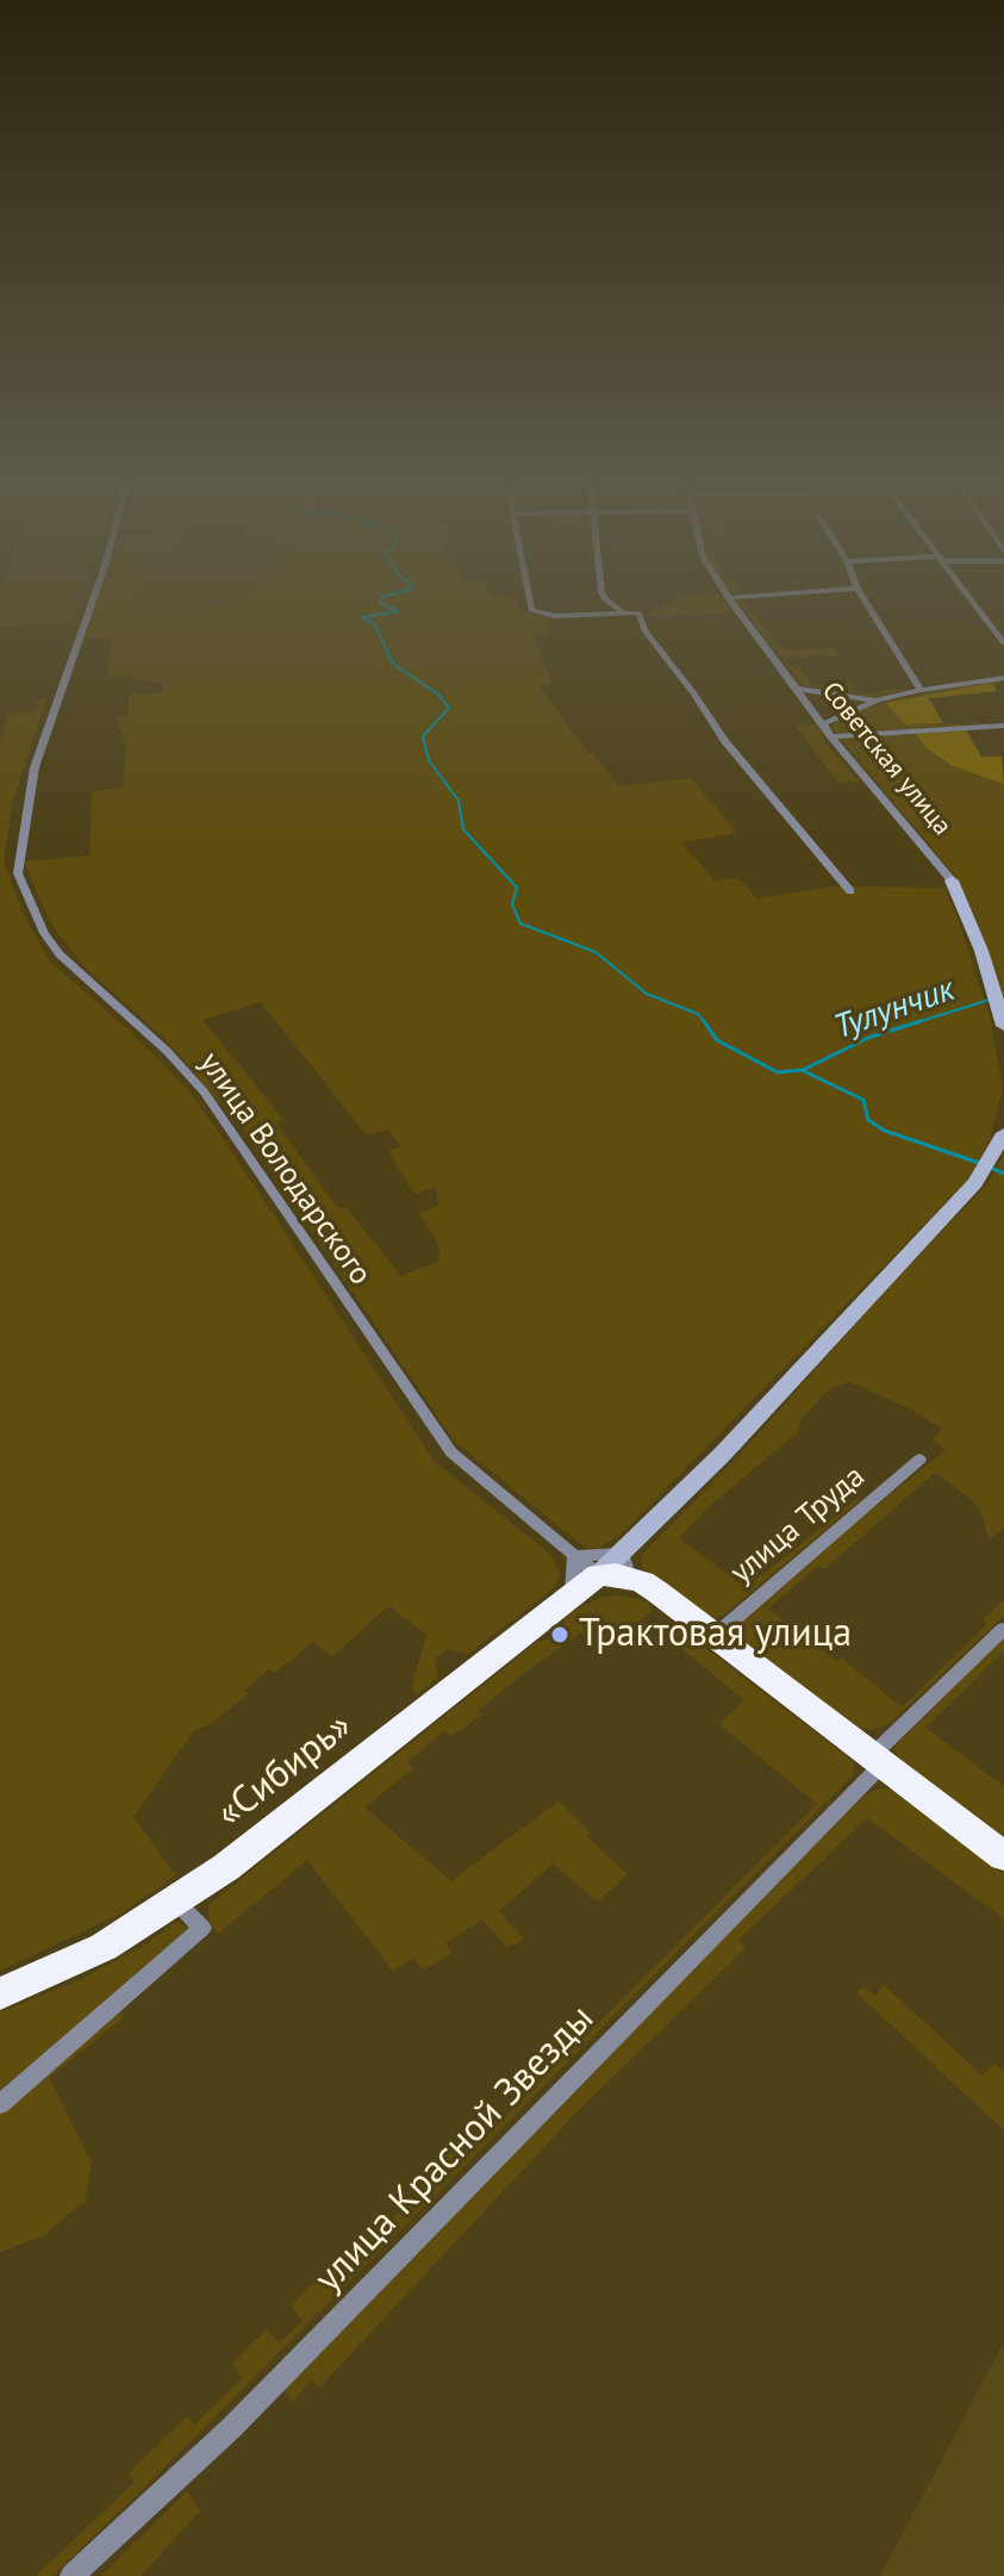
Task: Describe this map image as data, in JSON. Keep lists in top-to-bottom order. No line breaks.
{"streets":{"highway":["«Сибирь»"],"street":["Советская улица","улица Володарского","улица Труда","улица Красной Звезды"]},"crossings":[["улица Володарского","«Сибирь»"]],"water":["Тулунчик"],"places":["Трактовая улица"]}
